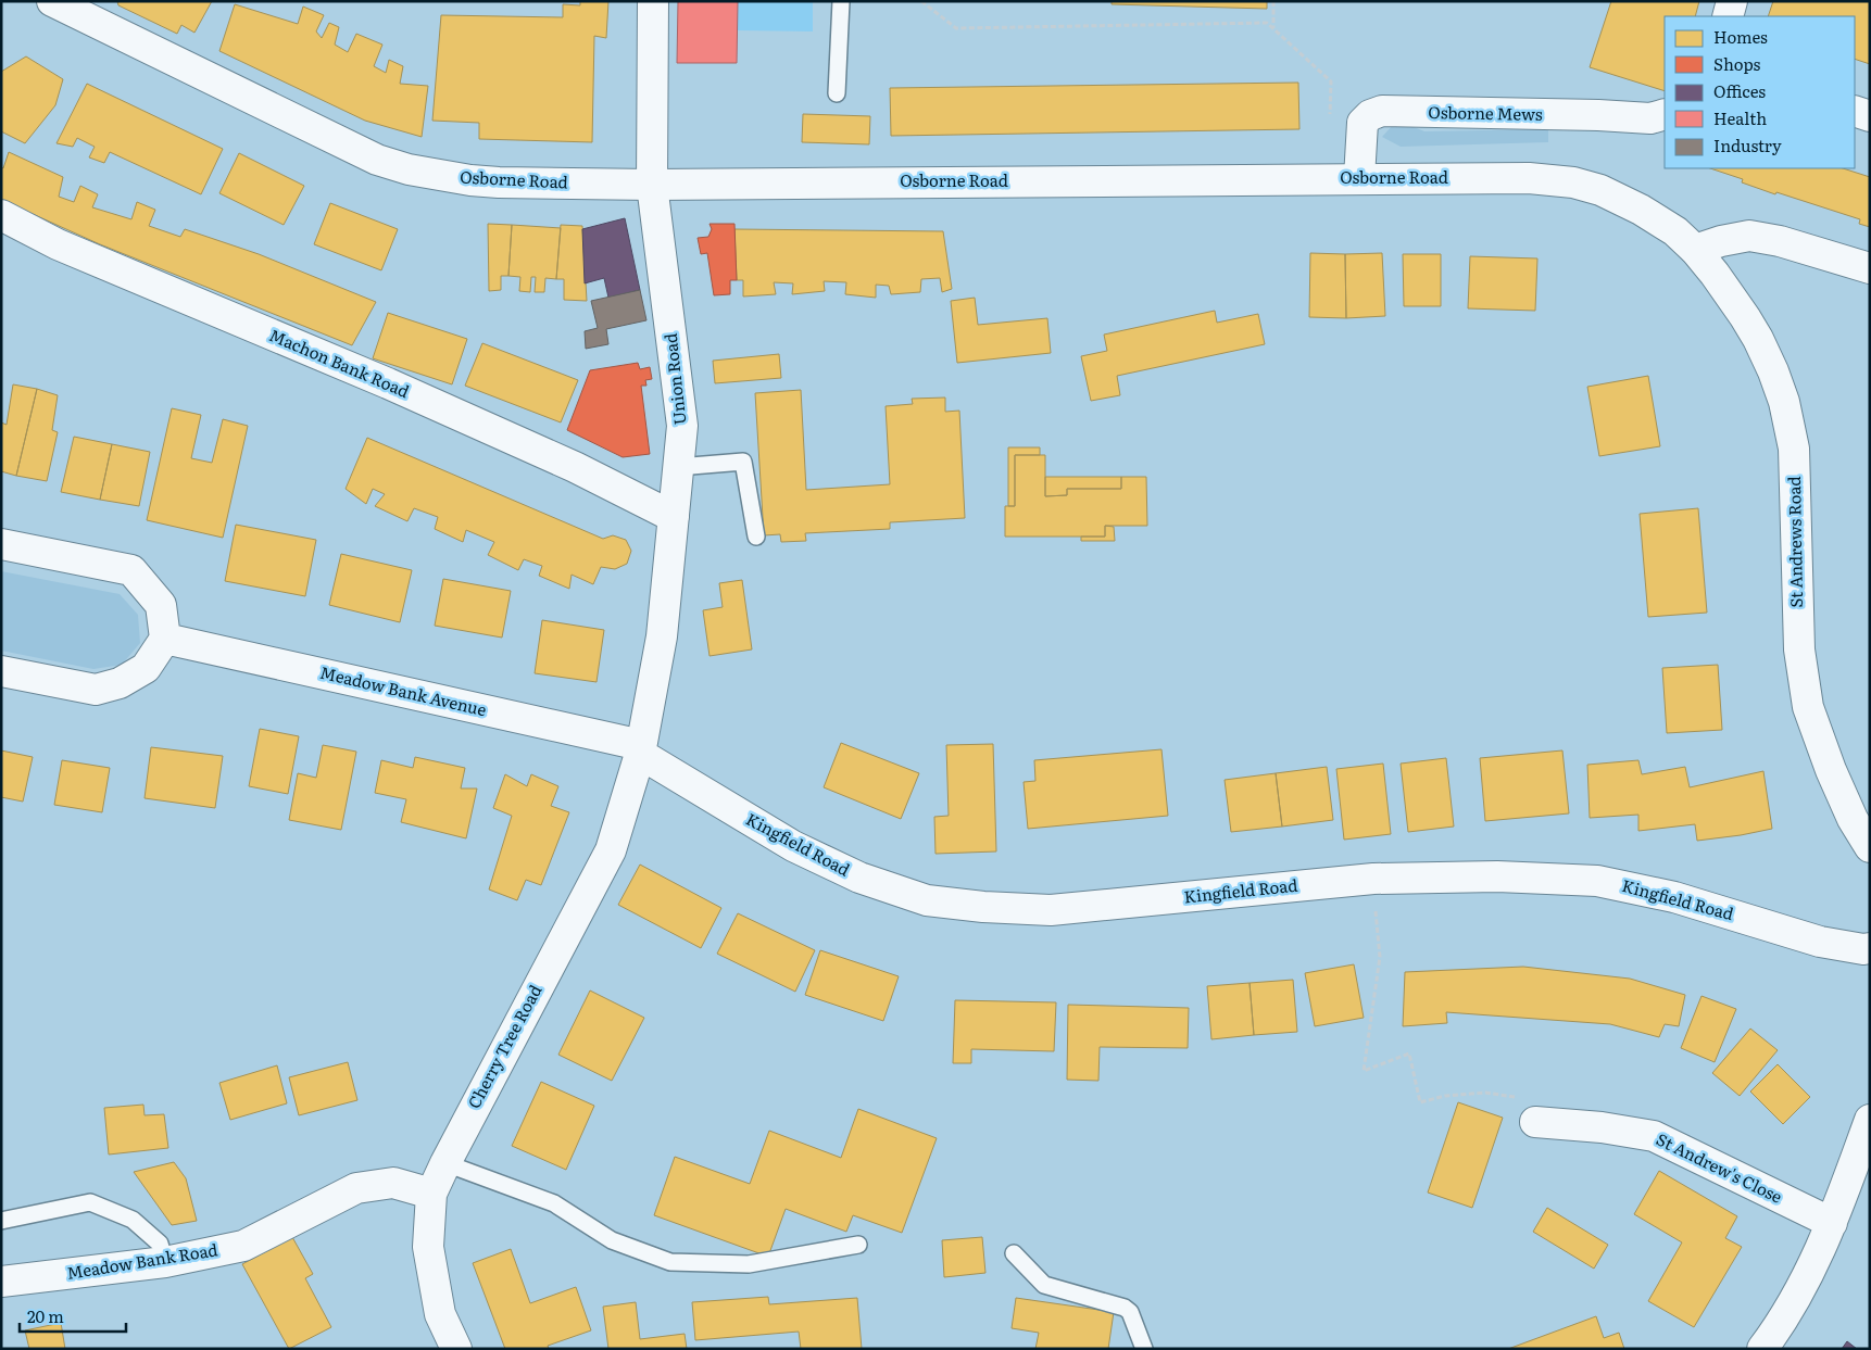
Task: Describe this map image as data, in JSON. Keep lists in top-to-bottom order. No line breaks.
{"streets":{"street":["Osborne Mews","Osborne Road","Machon Bank Road","Union Road","St Andrews Road","Meadow Bank Avenue","Kingfield Road","Cherry Tree Road","St Andrew's Close","Meadow Bank Road"]},"crossings":[["Osborne Mews","Osborne Road"],["Osborne Road","Union Road"],["Osborne Road","St Andrews Road"],["Machon Bank Road","Union Road"],["Union Road","Meadow Bank Avenue"],["Union Road","Kingfield Road"],["Union Road","Cherry Tree Road"],["Meadow Bank Avenue","Kingfield Road"],["Meadow Bank Avenue","Cherry Tree Road"],["Kingfield Road","Cherry Tree Road"],["Cherry Tree Road","Meadow Bank Road"]],"legend":["Homes","Shops","Offices","Health","Industry"],"scale_bar":"20 m"}
